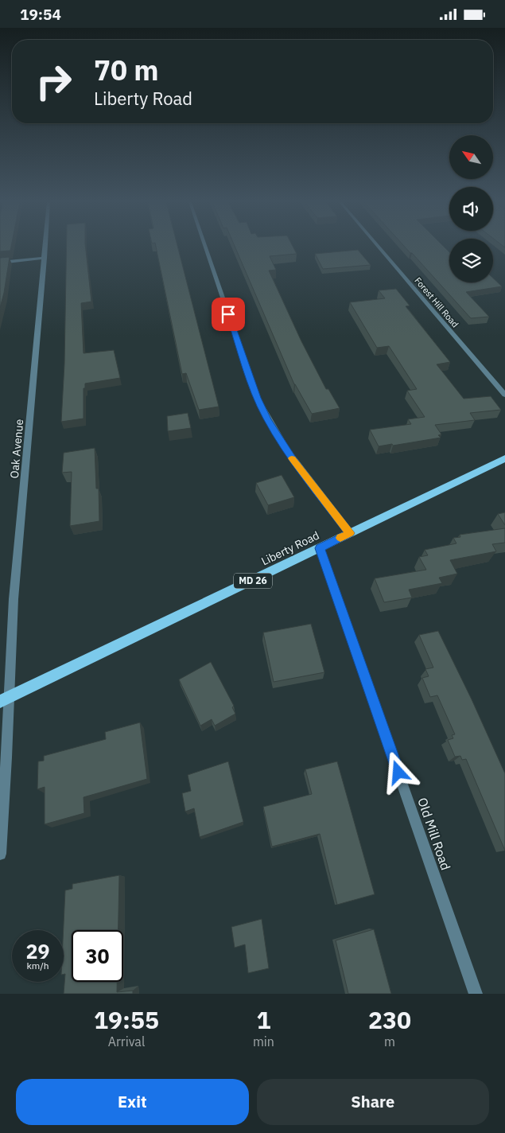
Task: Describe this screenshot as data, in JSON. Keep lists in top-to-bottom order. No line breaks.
{"streets":{"main road":["Liberty Road","MD 26"],"street":["Forest Hill Road","Oak Avenue","Old Mill Road"]},"crossings":[["Oak Avenue","Liberty Road"],["Liberty Road","Old Mill Road"]],"north":"top left","page":{"status":"19:54","turn":["70 m","Liberty Road"],"speed":"29 km/h","limit":"30","eta":["19:55","Arrival","1","min","230","m"],"buttons":["Exit","Share"]}}
